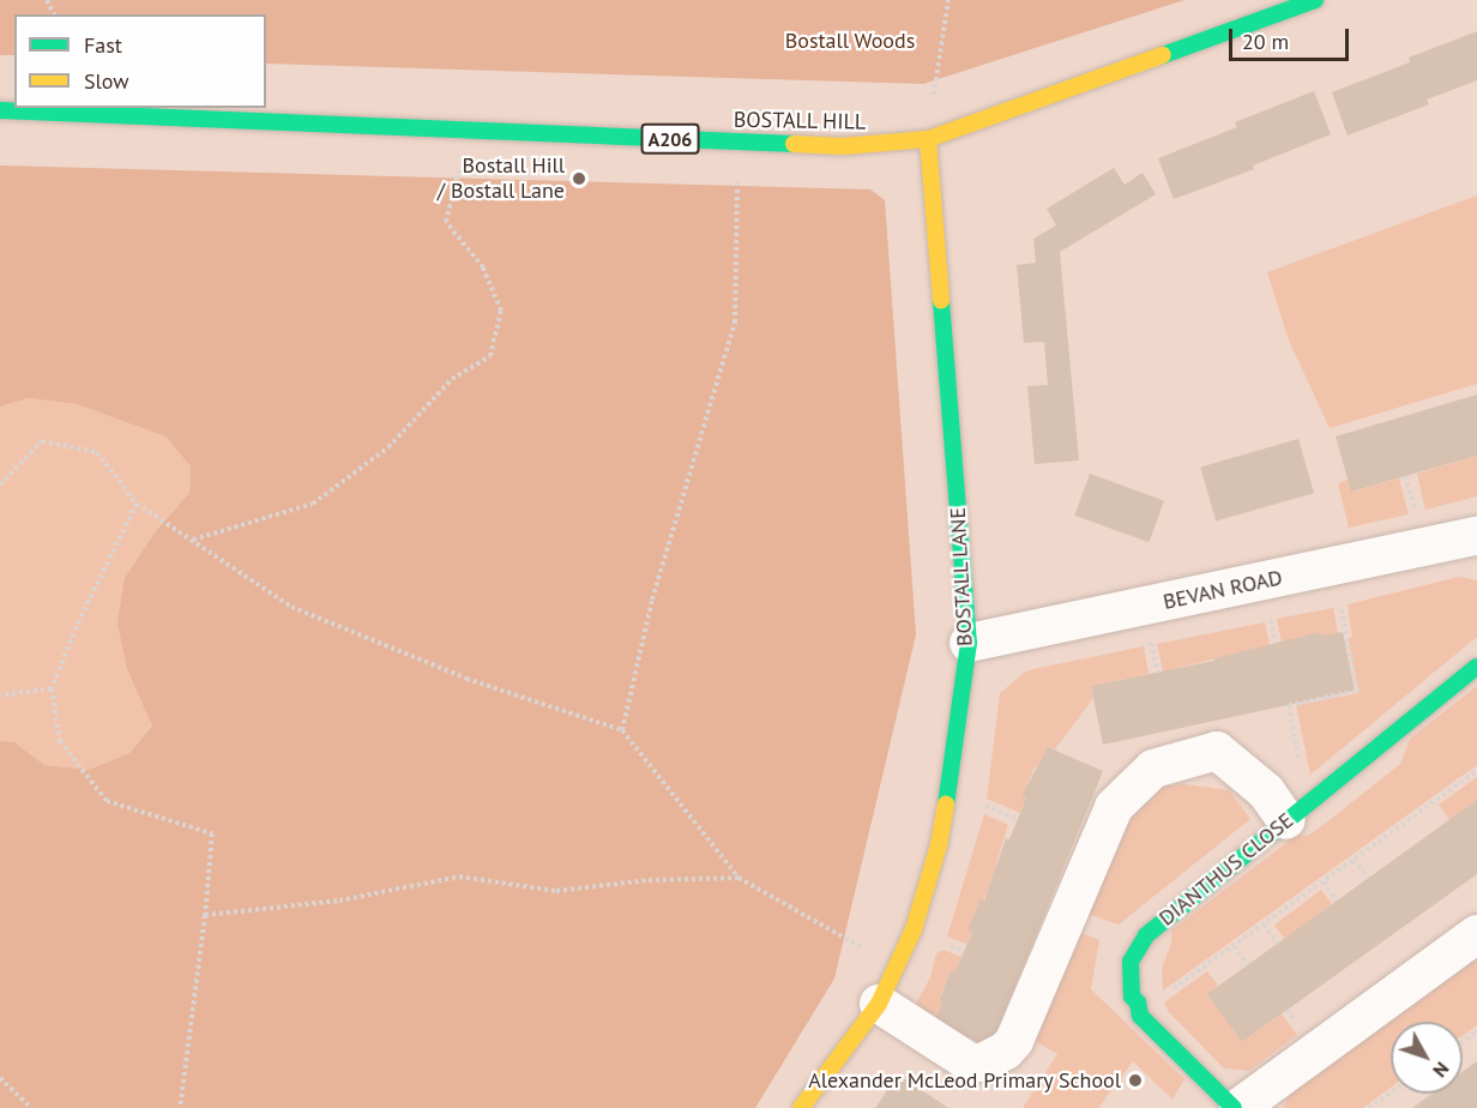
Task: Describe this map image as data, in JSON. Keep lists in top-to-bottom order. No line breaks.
{"streets":{"street":["BOSTALL HILL","A206","BOSTALL LANE","BEVAN ROAD","DIANTHUS CLOSE"]},"crossings":[["BOSTALL HILL","BOSTALL LANE"],["BOSTALL LANE","BEVAN ROAD"]],"parks":["Bostall Woods"],"places":["Bostall Hill / Bostall Lane","Alexander McLeod Primary School"],"legend":["Fast","Slow"],"scale_bar":"20 m","north":"bottom right"}
